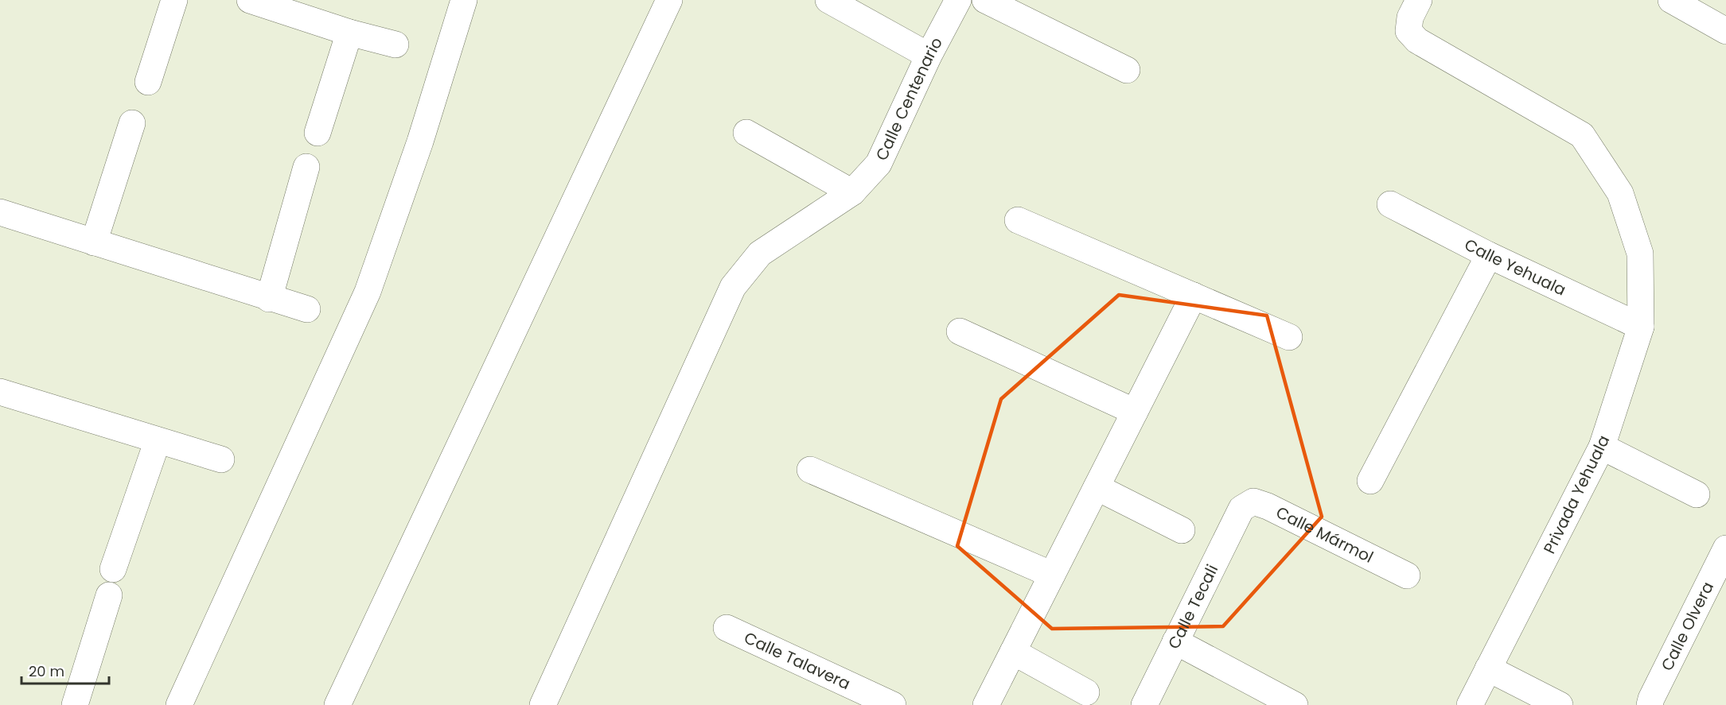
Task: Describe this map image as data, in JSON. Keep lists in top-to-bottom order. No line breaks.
{"streets":{"street":["Calle Centenario","Calle Yehuala","Privada Yehuala","Calle Mármol","Calle Tecali","Calle Olvera","Calle Talavera"]},"crossings":[["Calle Yehuala","Privada Yehuala"],["Calle Mármol","Calle Tecali"]],"scale_bar":"20 m"}
